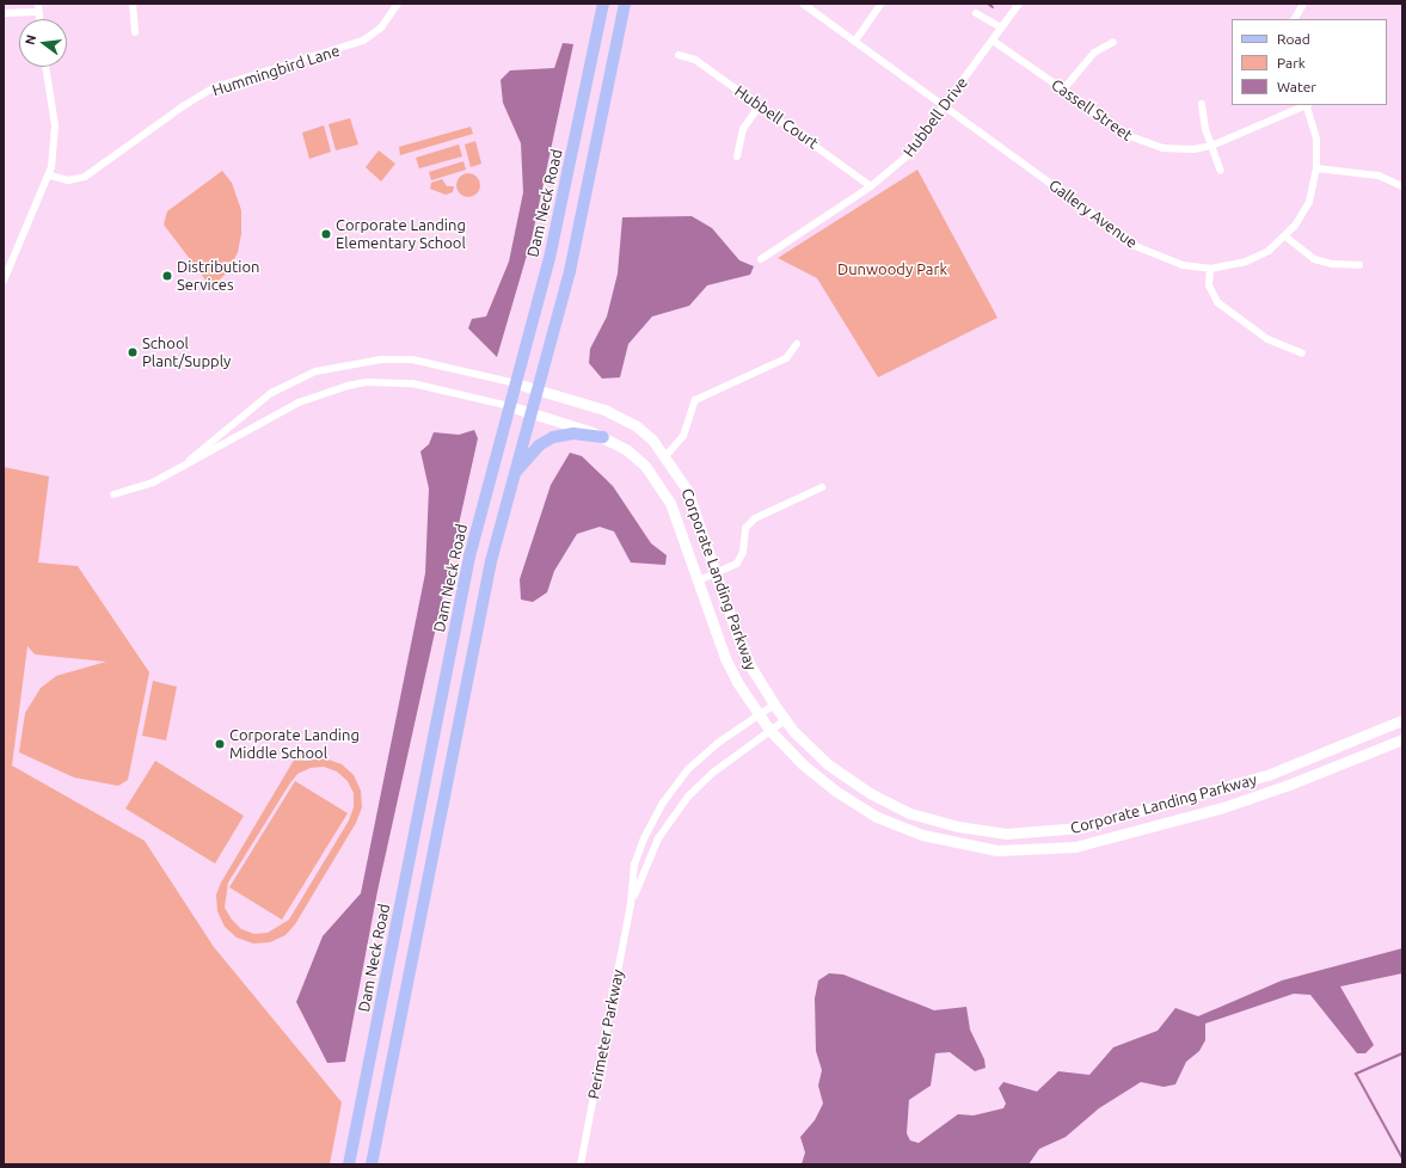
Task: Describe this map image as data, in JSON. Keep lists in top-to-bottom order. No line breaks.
{"streets":{"main road":["Dam Neck Road"],"street":["Hummingbird Lane","Cassell Street","Hubbell Court","Hubbell Drive","Gallery Avenue","Corporate Landing Parkway","Perimeter Parkway"]},"crossings":[["Cassell Street","Hubbell Drive"],["Hubbell Court","Hubbell Drive"],["Hubbell Drive","Gallery Avenue"],["Dam Neck Road","Corporate Landing Parkway"],["Corporate Landing Parkway","Perimeter Parkway"]],"parks":["Dunwoody Park"],"places":["Corporate Landing Elementary School","Distribution Services","School Plant/Supply","Corporate Landing Middle School"],"legend":["Road","Park","Water"],"north":"left"}
